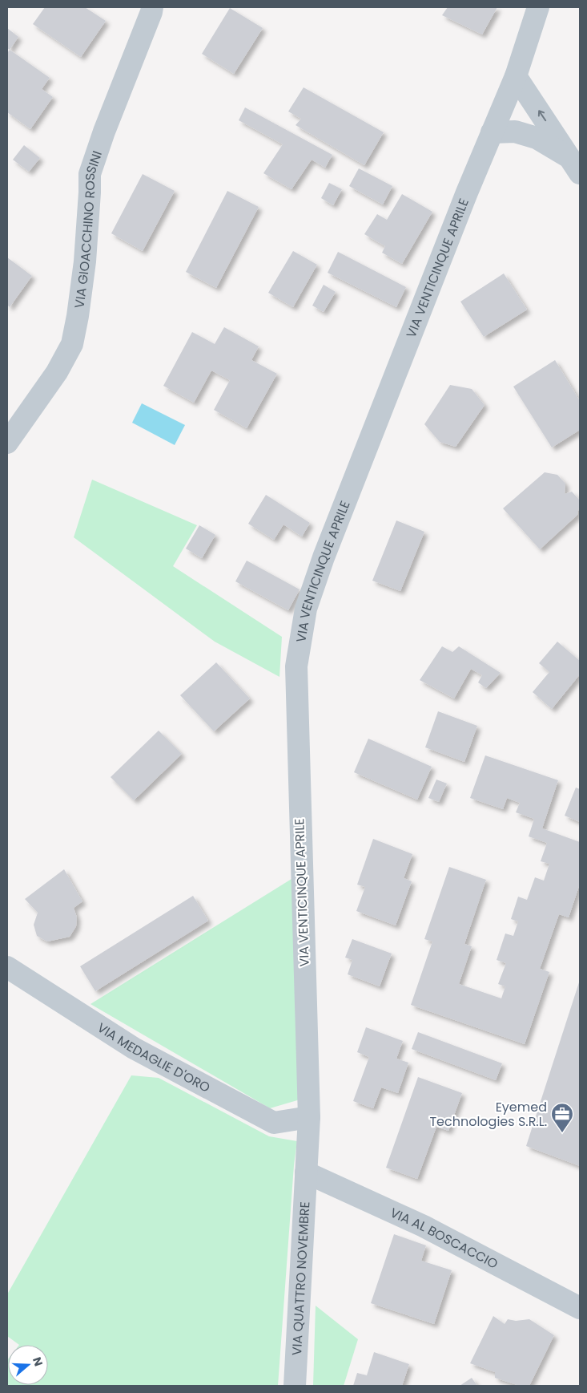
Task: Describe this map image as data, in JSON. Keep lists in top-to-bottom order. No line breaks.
{"streets":{"street":["VIA GIOACCHINO ROSSINI","VIA VENTICINQUE APRILE","VIA MEDAGLIE D'ORO","VIA AL BOSCACCIO","VIA QUATTRO NOVEMBRE"]},"crossings":[["VIA VENTICINQUE APRILE","VIA MEDAGLIE D'ORO"],["VIA VENTICINQUE APRILE","VIA AL BOSCACCIO"],["VIA VENTICINQUE APRILE","VIA QUATTRO NOVEMBRE"],["VIA AL BOSCACCIO","VIA QUATTRO NOVEMBRE"]],"places":{"office":["Eyemed Technologies S.R.L."]},"north":"right"}
